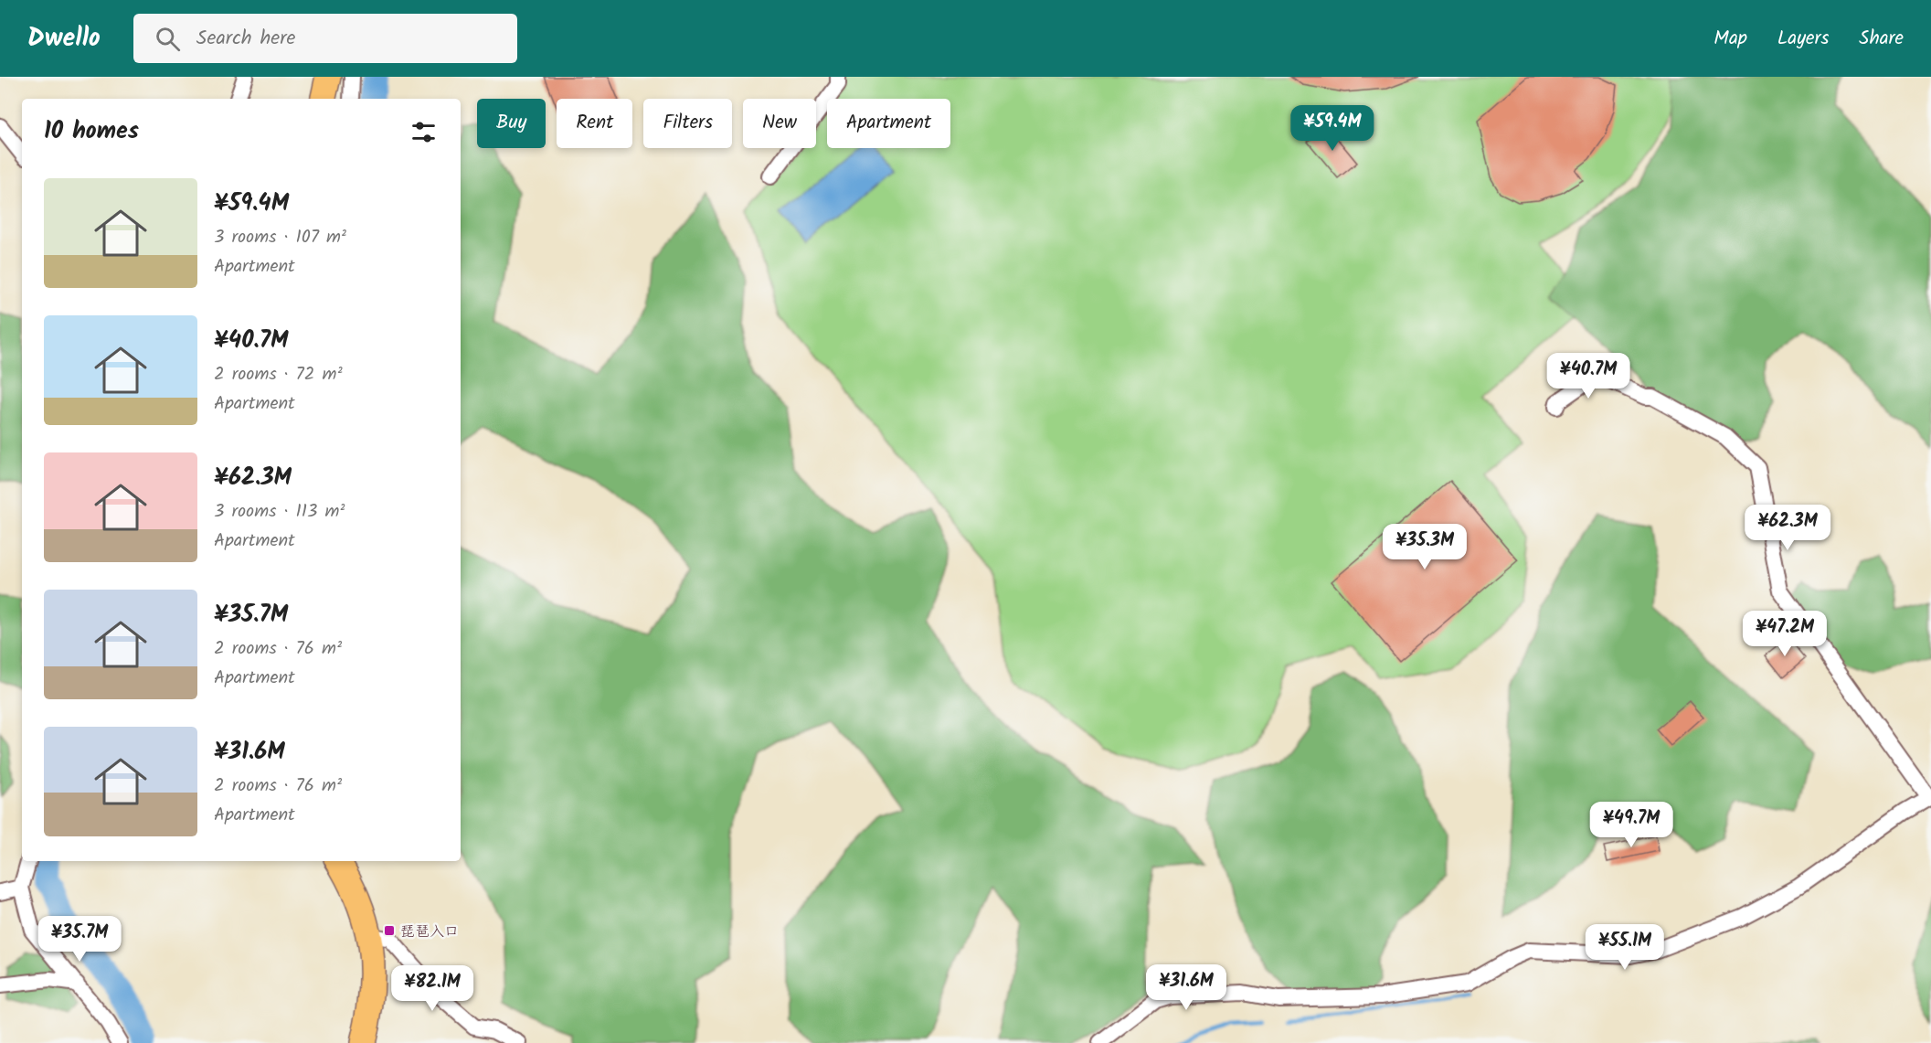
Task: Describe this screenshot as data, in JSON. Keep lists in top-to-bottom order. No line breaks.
{"places":{"transit":["琵琶入口"]},"page":{"header":"Dwello","search":"Search here","nav":["Map","Layers","Share"],"chip":["Buy","Rent","Filters","New","Apartment"],"heading":"10 homes","price":["¥59.4M","¥40.7M","¥62.3M","¥35.3M","¥47.2M","¥49.7M","¥35.7M","¥55.1M","¥31.6M","¥82.1M"],"list":[{"name":"¥59.4M","note":"3 rooms · 107 m² · Apartment"},{"name":"¥40.7M","note":"2 rooms · 72 m² · Apartment"},{"name":"¥62.3M","note":"3 rooms · 113 m² · Apartment"},{"name":"¥35.7M","note":"2 rooms · 76 m² · Apartment"},{"name":"¥31.6M","note":"2 rooms · 76 m² · Apartment"}]}}
